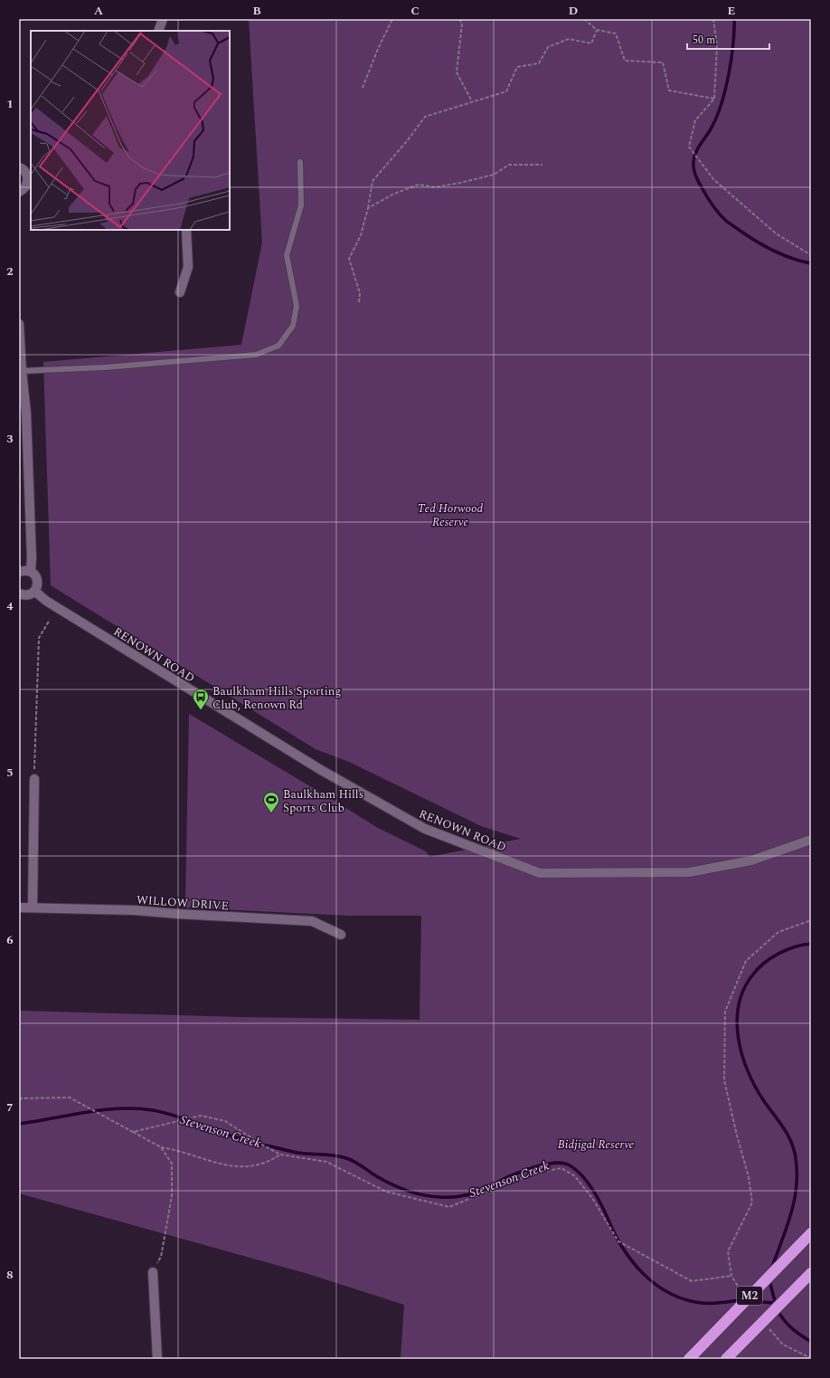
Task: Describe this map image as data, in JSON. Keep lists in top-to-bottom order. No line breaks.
{"streets":{"highway":["M2"],"street":["RENOWN ROAD","WILLOW DRIVE"]},"water":["Stevenson Creek"],"parks":["Ted Horwood Reserve","Bidjigal Reserve"],"places":{"bus stop":["Baulkham Hills Sporting Club, Renown Rd"],"sports":["Baulkham Hills Sports Club"]},"scale_bar":"50 m","grid":{"columns":["A","B","C","D","E"],"rows":["1","2","3","4","5","6","7","8"]}}
